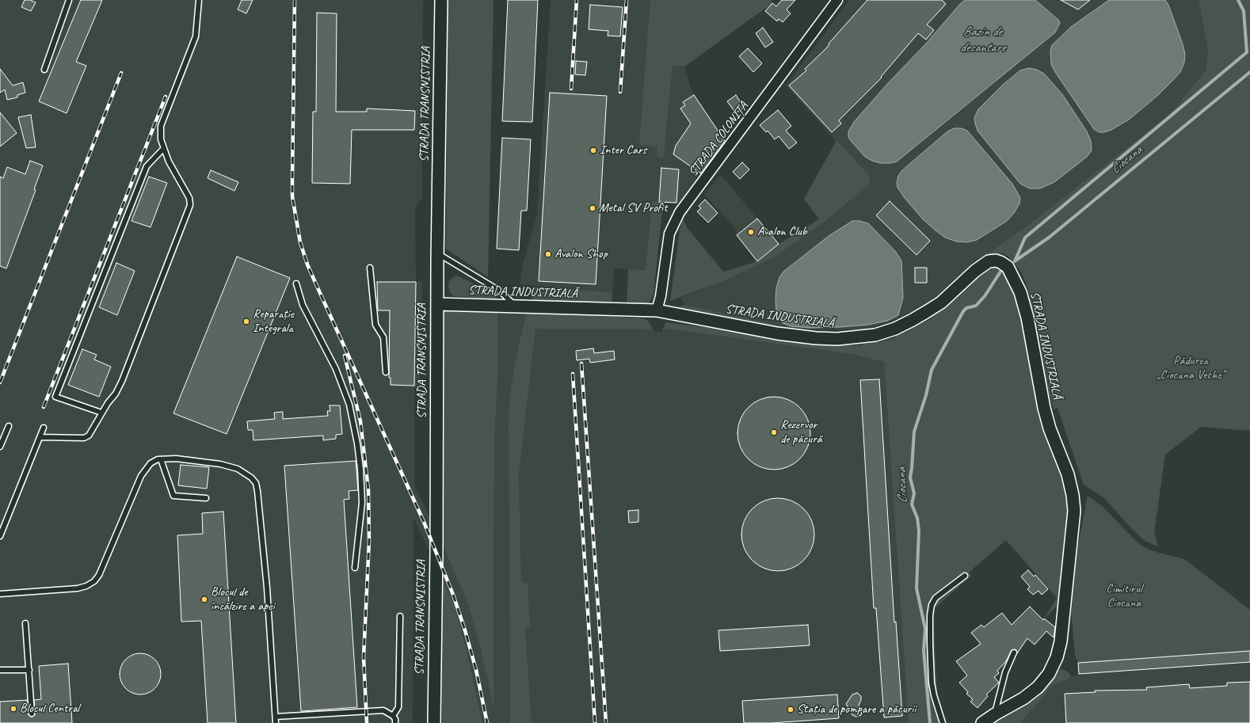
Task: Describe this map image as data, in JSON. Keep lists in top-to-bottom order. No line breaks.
{"streets":{"street":["STRADA TRANSNISTRIA","STRADA COLONIȚA","STRADA INDUSTRIALĂ"]},"crossings":[["STRADA TRANSNISTRIA","STRADA INDUSTRIALĂ"],["STRADA COLONIȚA","STRADA INDUSTRIALĂ"]],"water":["Bazin de decantare","Ciocana"],"parks":["Pădurea „Ciocana Veche”","Cimitirul Ciocana"],"places":["Inter Cars","Metal SV Profit","Avalon Club","Avalon Shop","Reparație Integrala","Rezervor de păcură","Blocul de încălzire a apei","Blocul Central","Stația de pompare a păcurii"]}
